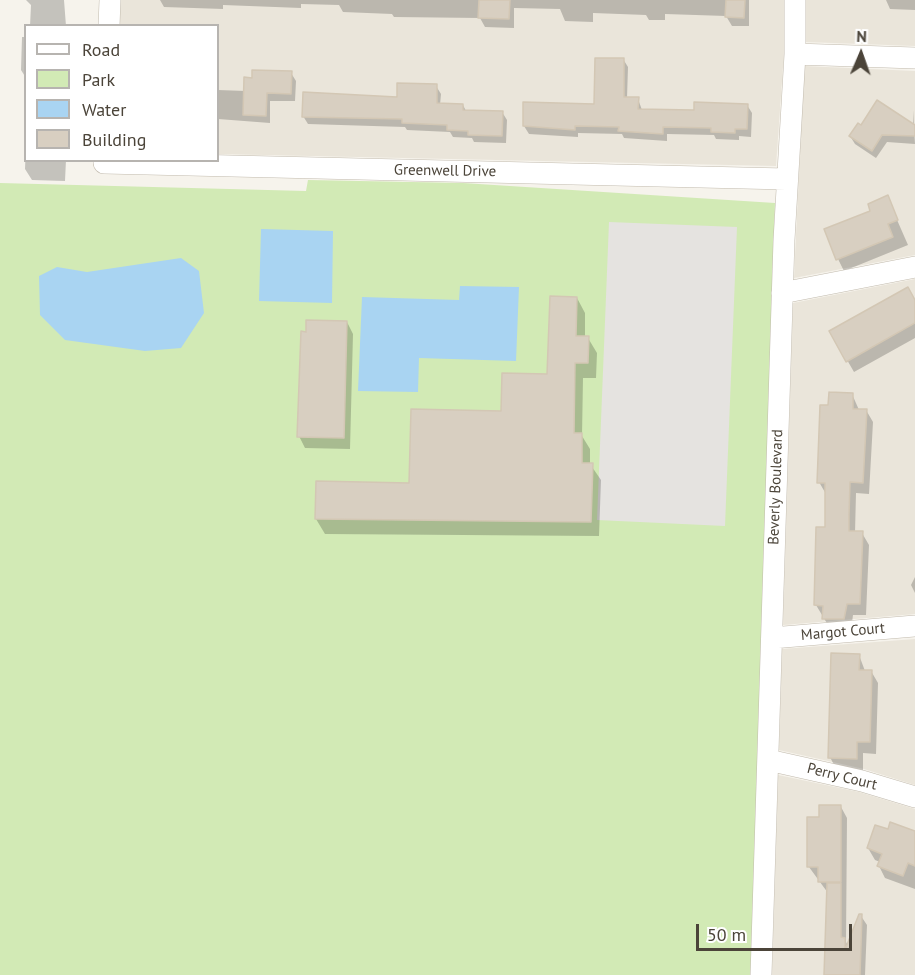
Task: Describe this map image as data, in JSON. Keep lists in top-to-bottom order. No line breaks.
{"streets":{"street":["Greenwell Drive","Beverly Boulevard","Margot Court","Perry Court"]},"crossings":[["Greenwell Drive","Beverly Boulevard"],["Beverly Boulevard","Margot Court"],["Beverly Boulevard","Perry Court"]],"legend":["Road","Park","Water","Building"],"scale_bar":"50 m","north":"top"}
